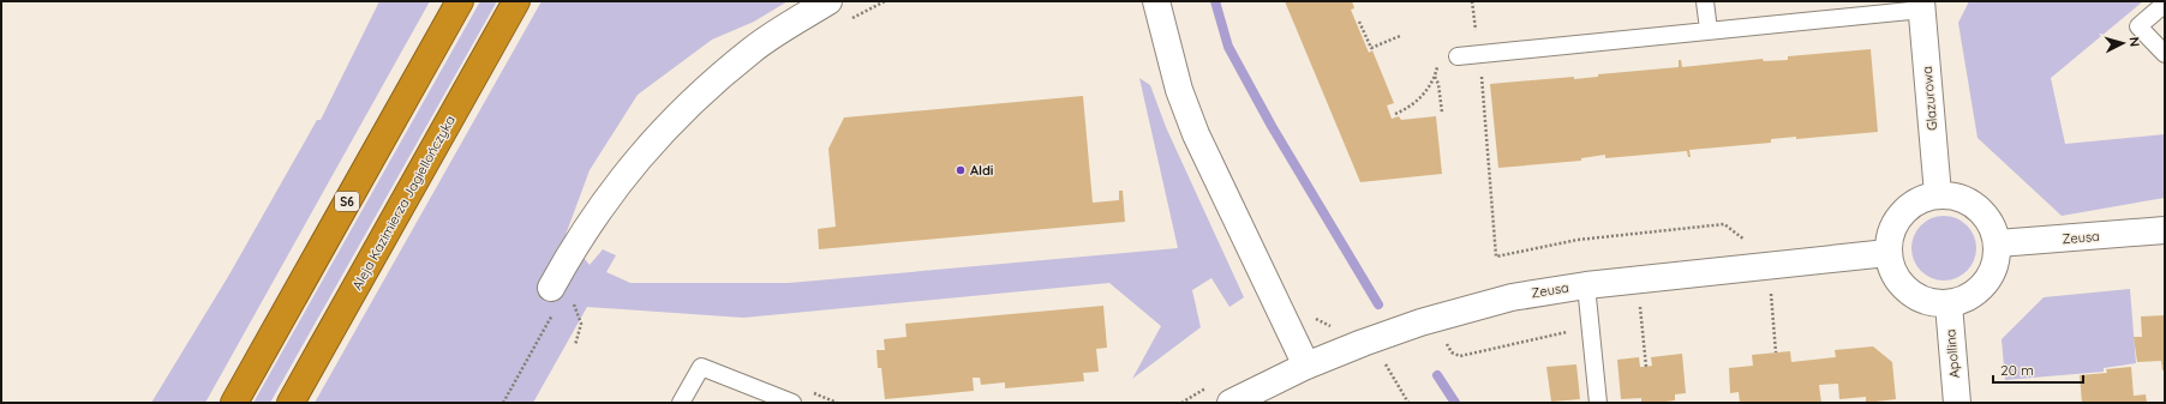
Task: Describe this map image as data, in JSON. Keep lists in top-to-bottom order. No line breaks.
{"streets":{"highway":["S6","Aleja Kazimierza Jagiellończyka"],"street":["Glazurowa","Zeusa","Apollina"]},"crossings":[["Glazurowa","Zeusa"],["Glazurowa","Apollina"],["Zeusa","Apollina"]],"places":["Aldi"],"scale_bar":"20 m","north":"right"}
